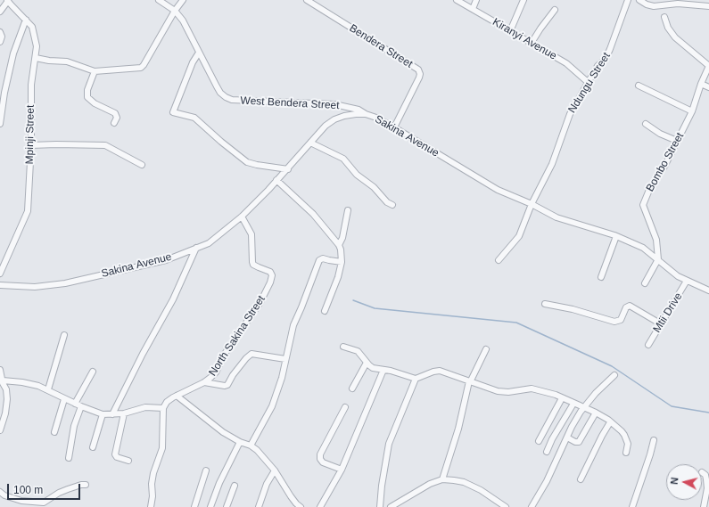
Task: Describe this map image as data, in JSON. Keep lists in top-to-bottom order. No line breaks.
{"streets":{"street":["Kiranyi Avenue","Bendera Street","Ndungu Street","West Bendera Street","Mpinji Street","Sakina Avenue","Bombo Street","Mtii Drive","North Sakina Street"]},"crossings":[["Kiranyi Avenue","Ndungu Street"],["Bendera Street","Sakina Avenue"],["Ndungu Street","Sakina Avenue"],["West Bendera Street","Sakina Avenue"],["Sakina Avenue","Bombo Street"],["Sakina Avenue","Mtii Drive"],["Sakina Avenue","North Sakina Street"]],"scale_bar":"100 m","north":"left"}
